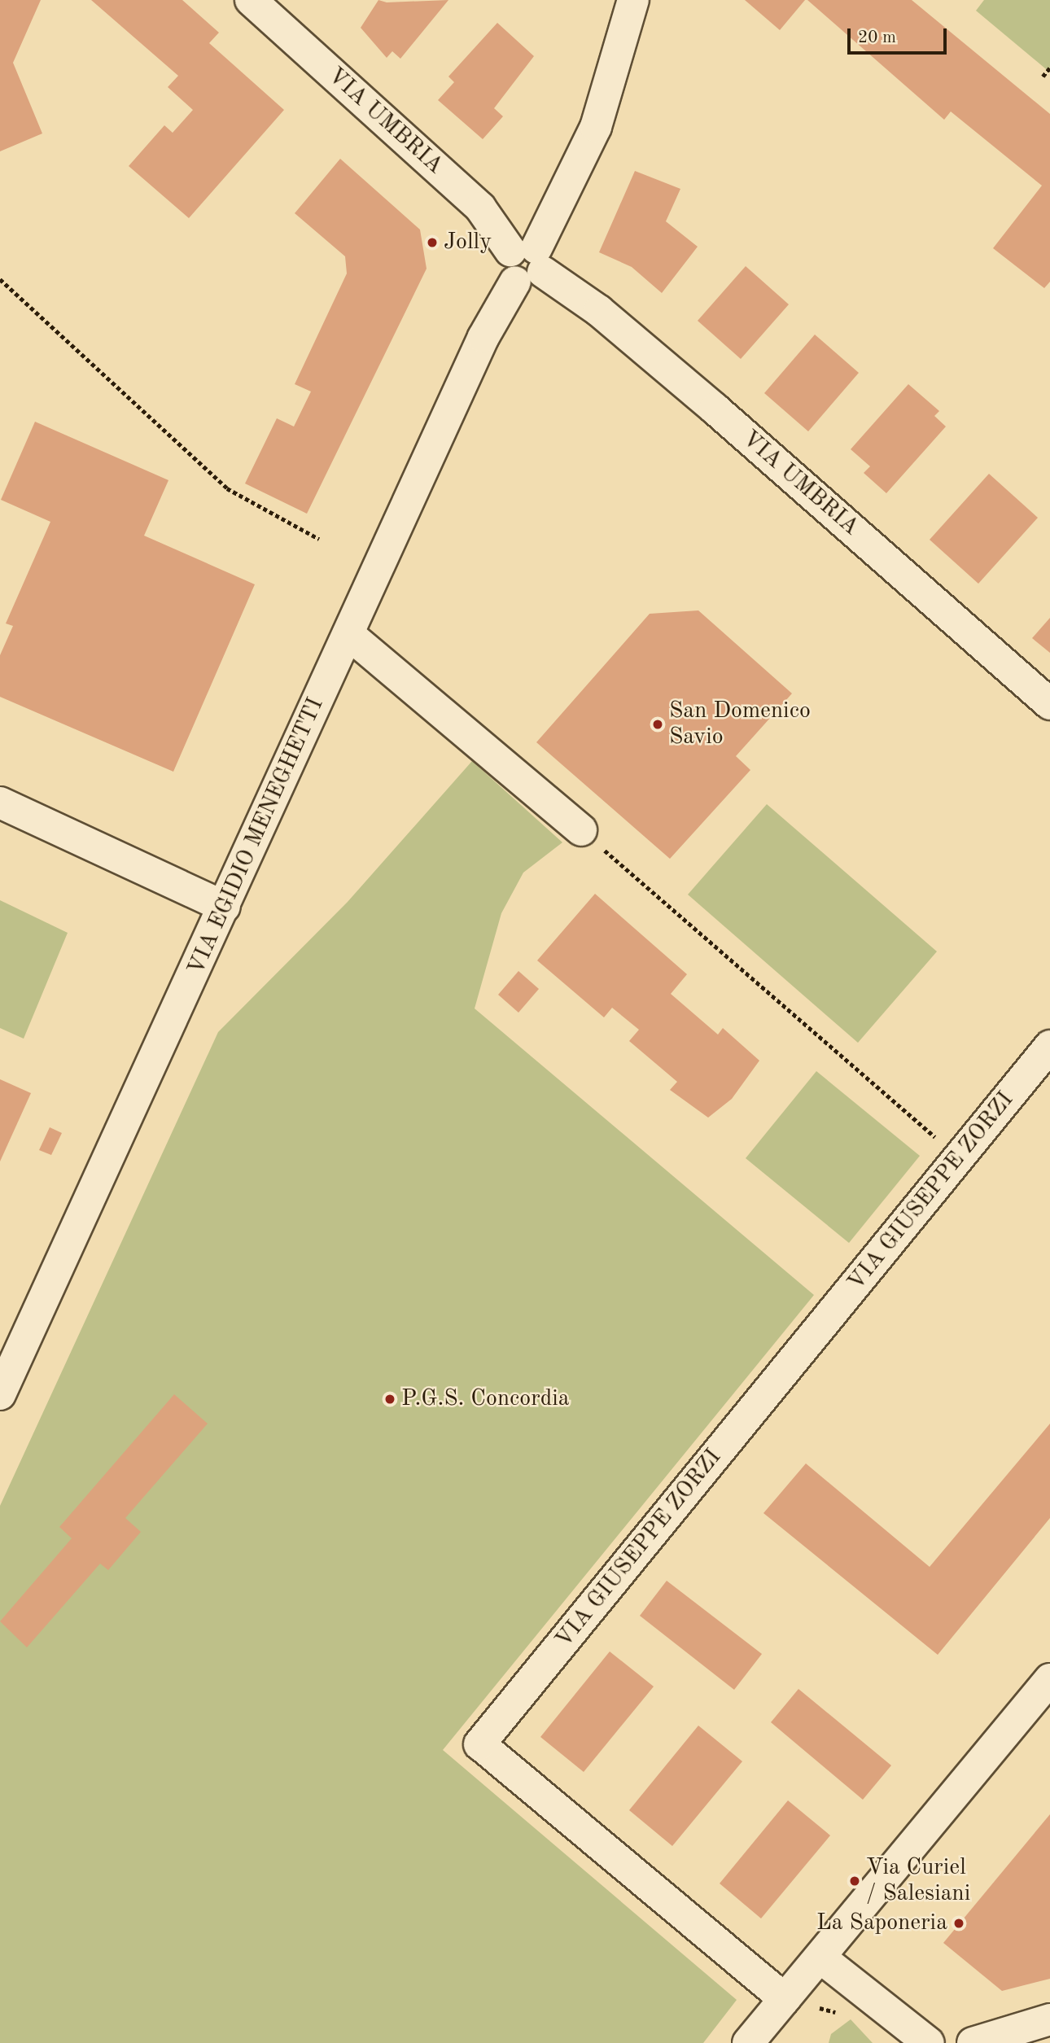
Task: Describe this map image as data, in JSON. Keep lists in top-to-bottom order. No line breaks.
{"streets":{"street":["VIA UMBRIA","VIA EGIDIO MENEGHETTI","VIA GIUSEPPE ZORZI"]},"crossings":[["VIA UMBRIA","VIA EGIDIO MENEGHETTI"]],"places":["Jolly","San Domenico Savio","P.G.S. Concordia","Via Curiel / Salesiani","La Saponeria"],"scale_bar":"20 m"}
